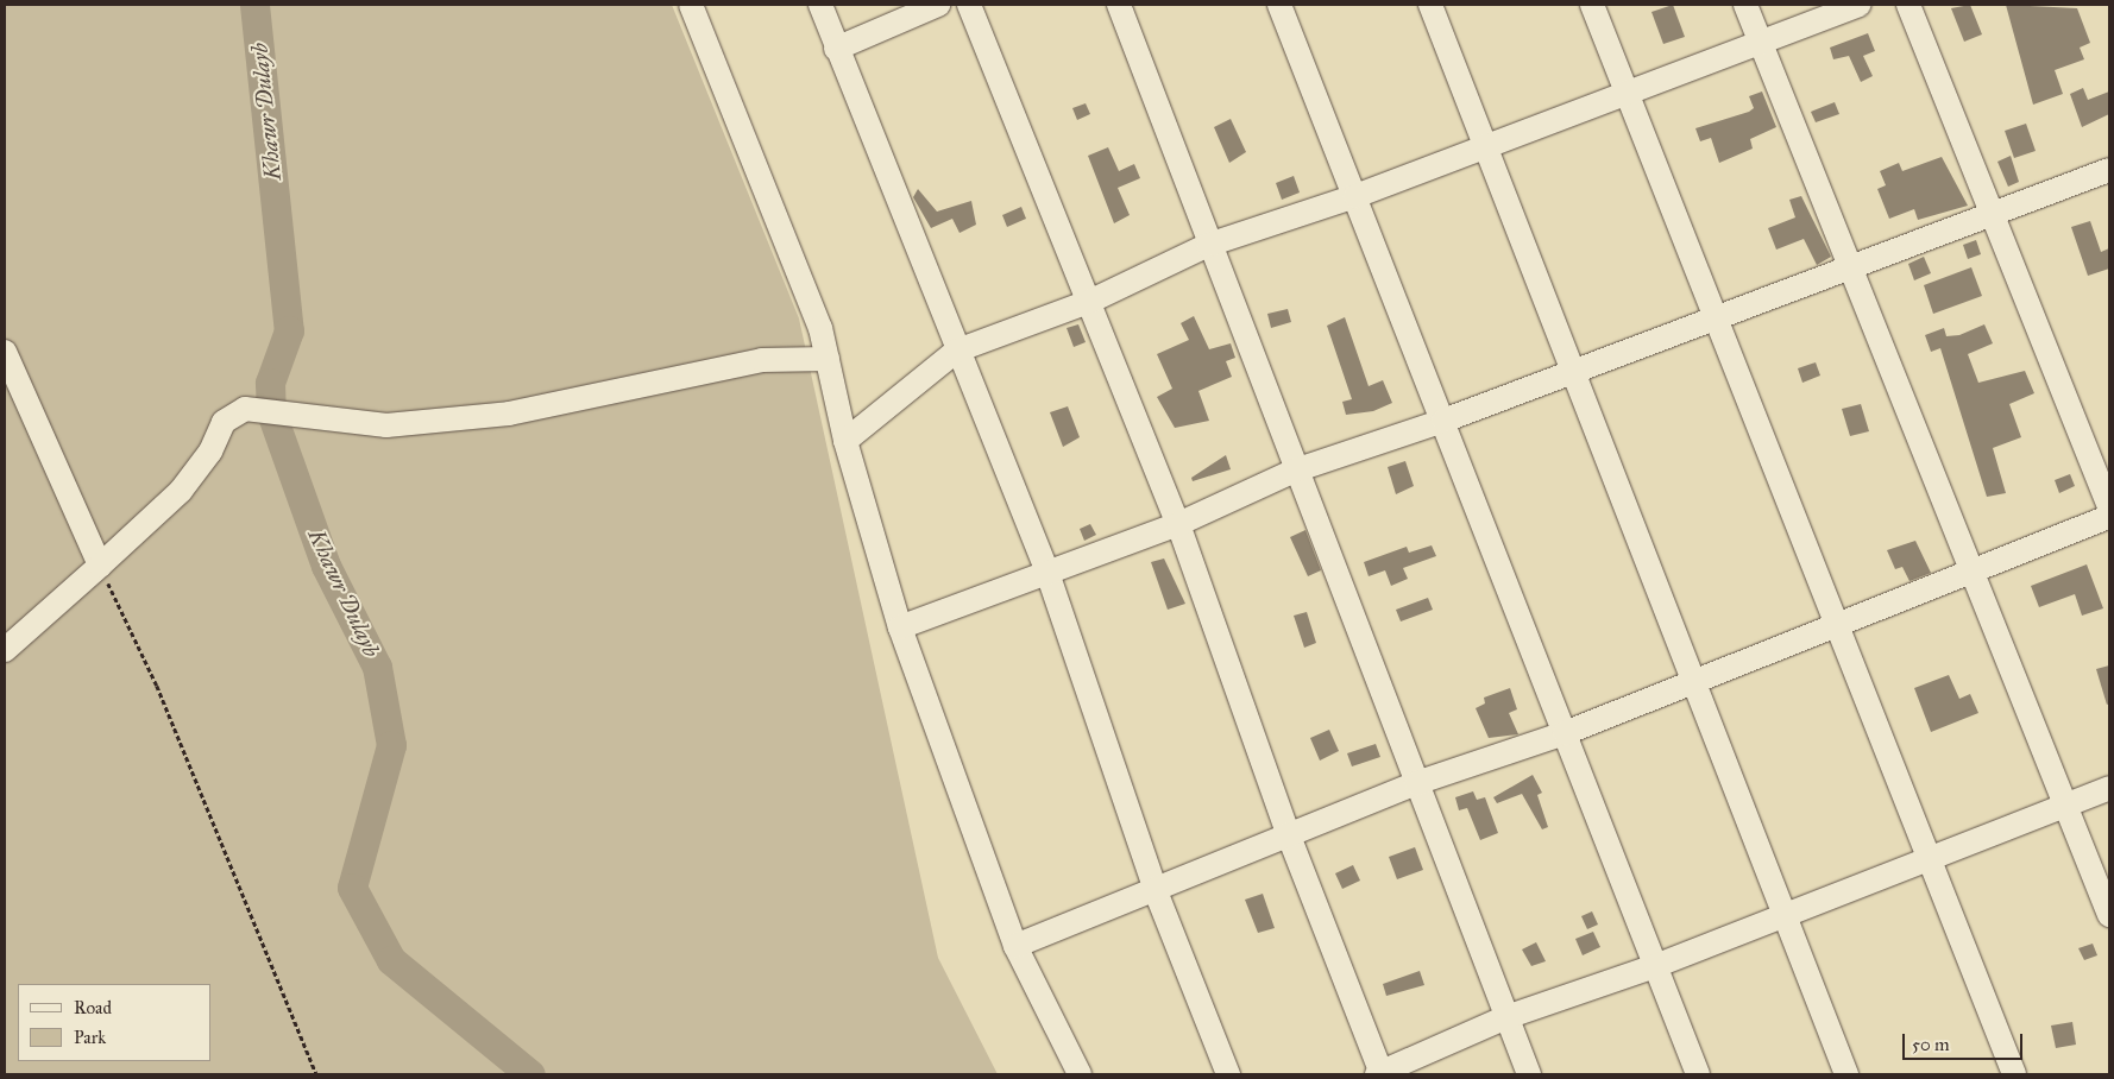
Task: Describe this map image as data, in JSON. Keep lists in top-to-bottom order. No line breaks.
{"water":["Khawr Dulayb"],"legend":["Road","Park"],"scale_bar":"50 m"}
